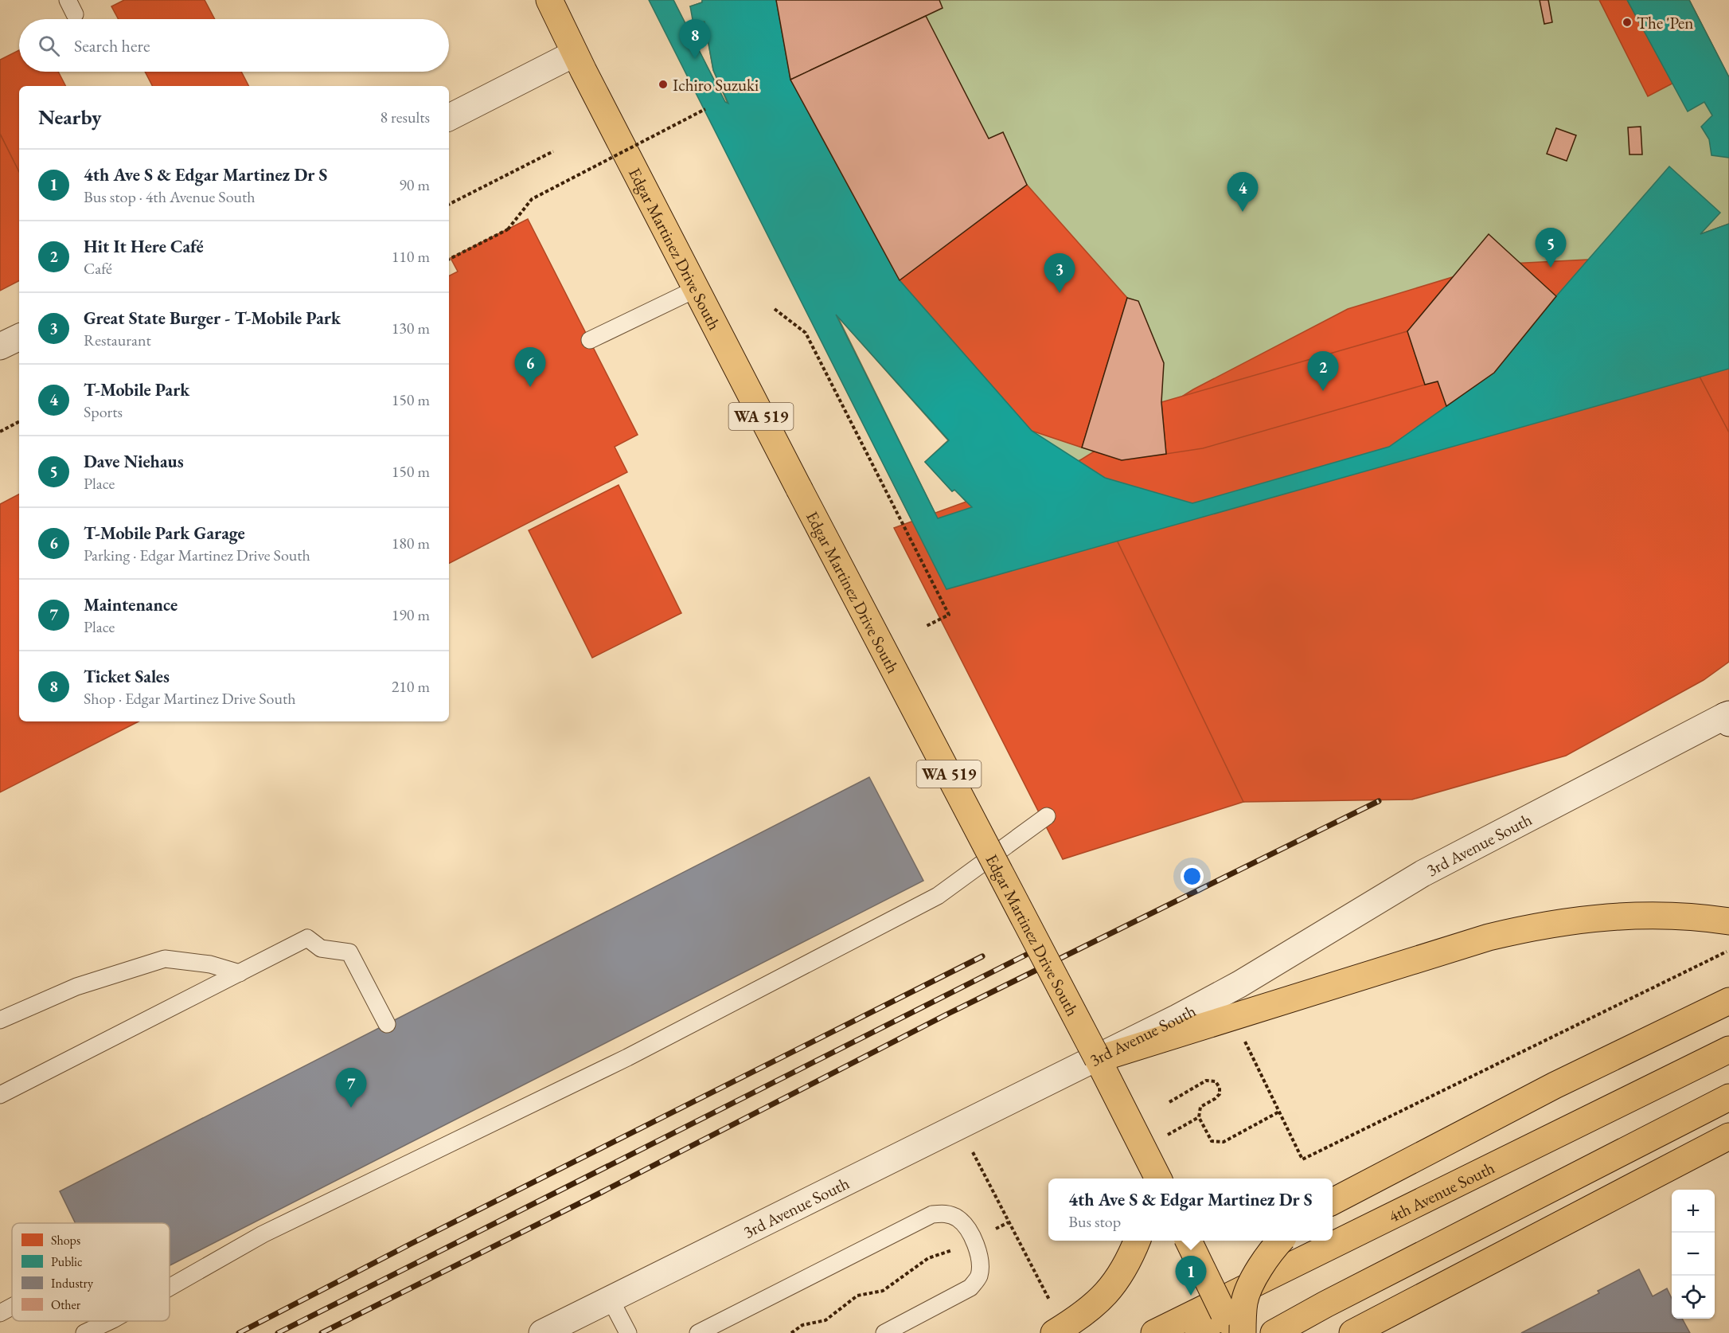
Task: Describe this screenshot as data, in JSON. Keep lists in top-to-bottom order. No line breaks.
{"streets":{"main road":["Edgar Martinez Drive South","WA 519","4th Avenue South"],"street":["3rd Avenue South"]},"places":["The 'Pen","Ichiro Suzuki"],"legend":["Shops","Public","Industry","Other"],"page":{"pins":["8","4","5","3","6","2","7","1"],"search":"Search here","heading":["Nearby","8 results"],"list":[{"mark":"1","name":"4th Ave S & Edgar Martinez Dr S","note":"Bus stop · 4th Avenue South","value":"90 m"},{"mark":"2","name":"Hit It Here Café","note":"Café","value":"110 m"},{"mark":"3","name":"Great State Burger - T-Mobile Park","note":"Restaurant","value":"130 m"},{"mark":"4","name":"T-Mobile Park","note":"Sports","value":"150 m"},{"mark":"5","name":"Dave Niehaus","note":"Place","value":"150 m"},{"mark":"6","name":"T-Mobile Park Garage","note":"Parking · Edgar Martinez Drive South","value":"180 m"},{"mark":"7","name":"Maintenance","note":"Place","value":"190 m"},{"mark":"8","name":"Ticket Sales","note":"Shop · Edgar Martinez Drive South","value":"210 m"}],"popup":["4th Ave S & Edgar Martinez Dr S","Bus stop"],"map_buttons":["+","−"]}}
